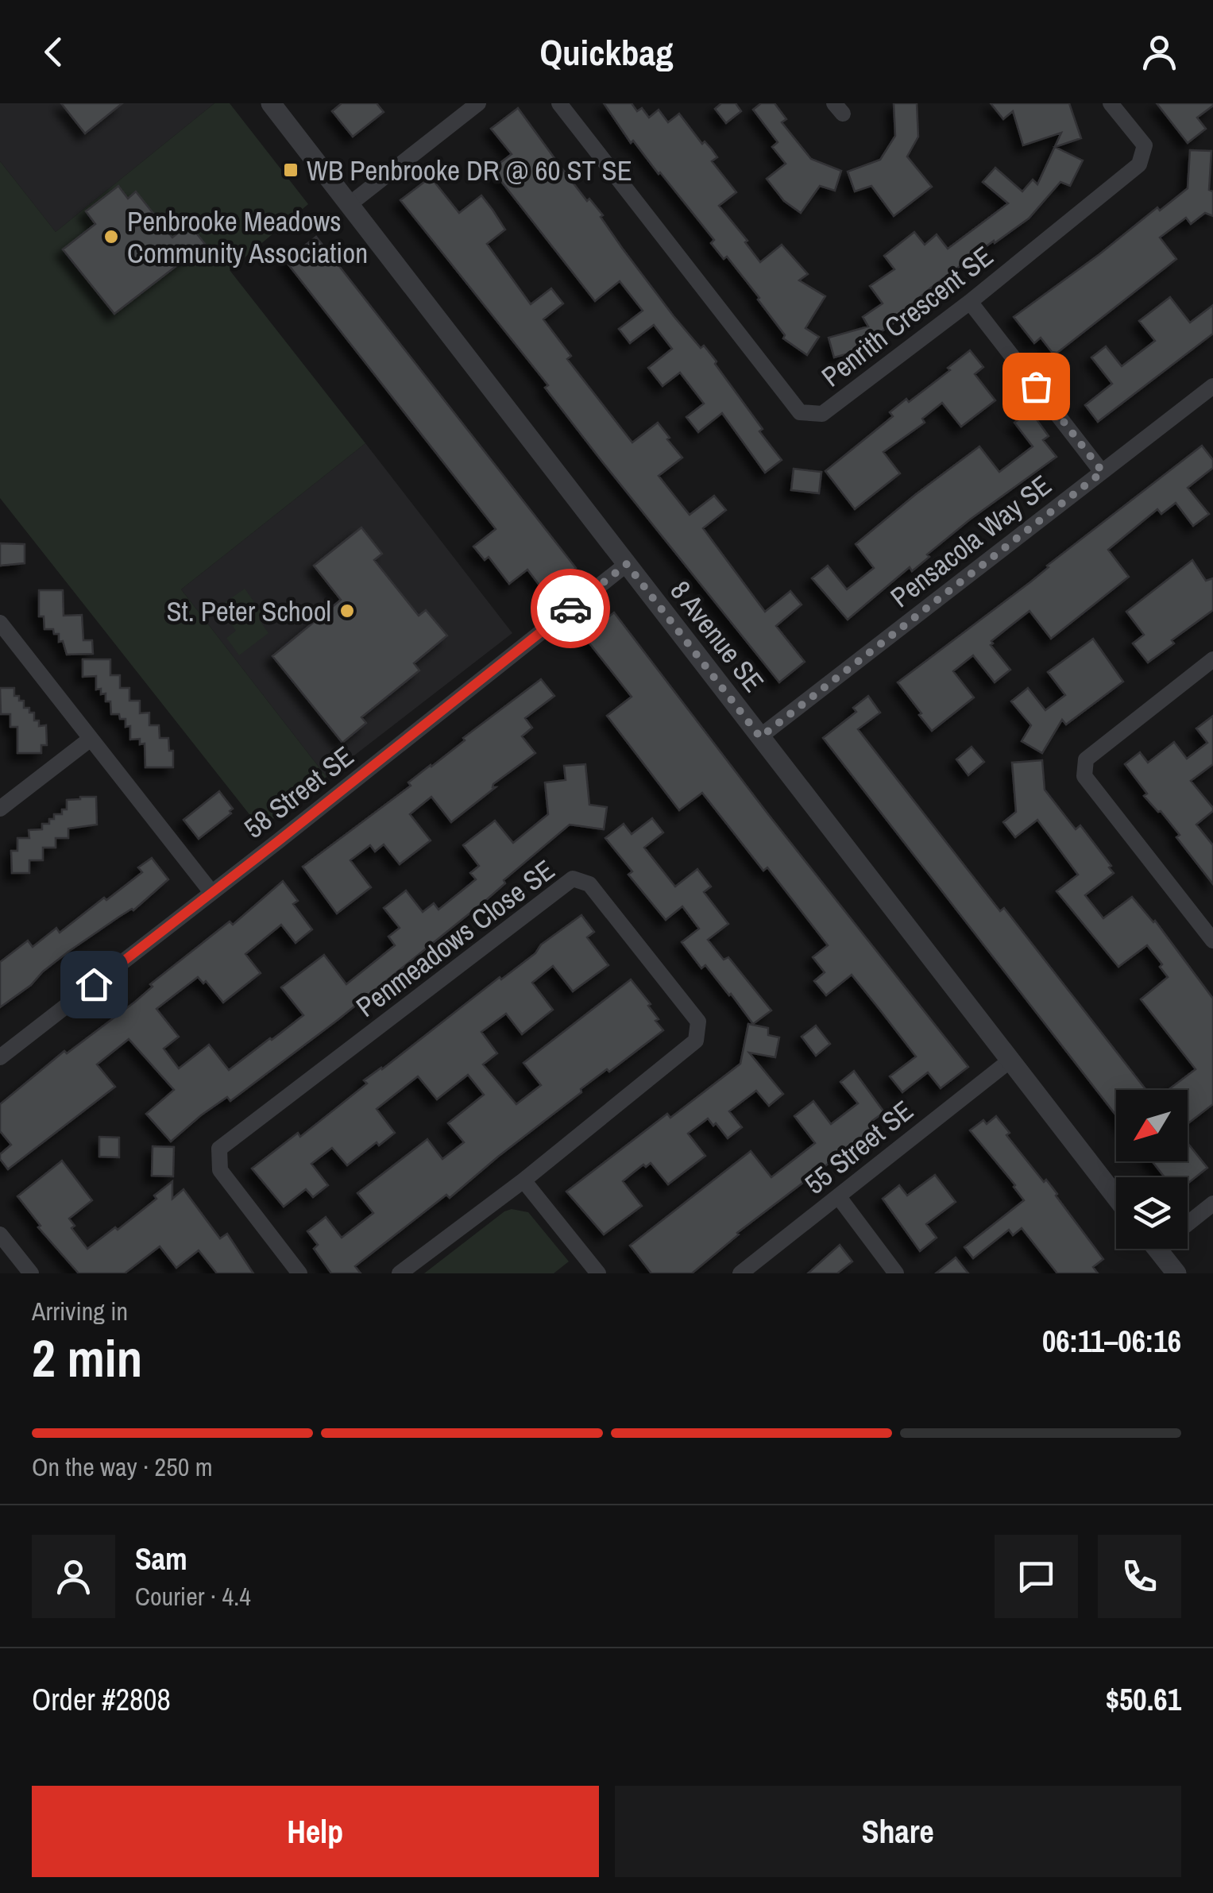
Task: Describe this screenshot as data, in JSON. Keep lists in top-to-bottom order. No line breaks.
{"streets":{"street":["Penrith Crescent SE","Pensacola Way SE","8 Avenue SE","58 Street SE","Penmeadows Close SE","55 Street SE"]},"crossings":[["Pensacola Way SE","8 Avenue SE"],["8 Avenue SE","58 Street SE"],["8 Avenue SE","55 Street SE"]],"places":{"transit":["WB Penbrooke DR @ 60 ST SE"],"other":["Penbrooke Meadows Community Association","St. Peter School"]},"north":"bottom left","page":{"header":"Quickbag","heading":["2 min","Arriving in","06:11–06:16"],"panel":["Sam","Courier · 4.4","Order #2808","$50.61"],"bar":"On the way · 250 m","buttons":["Help","Share"]}}
